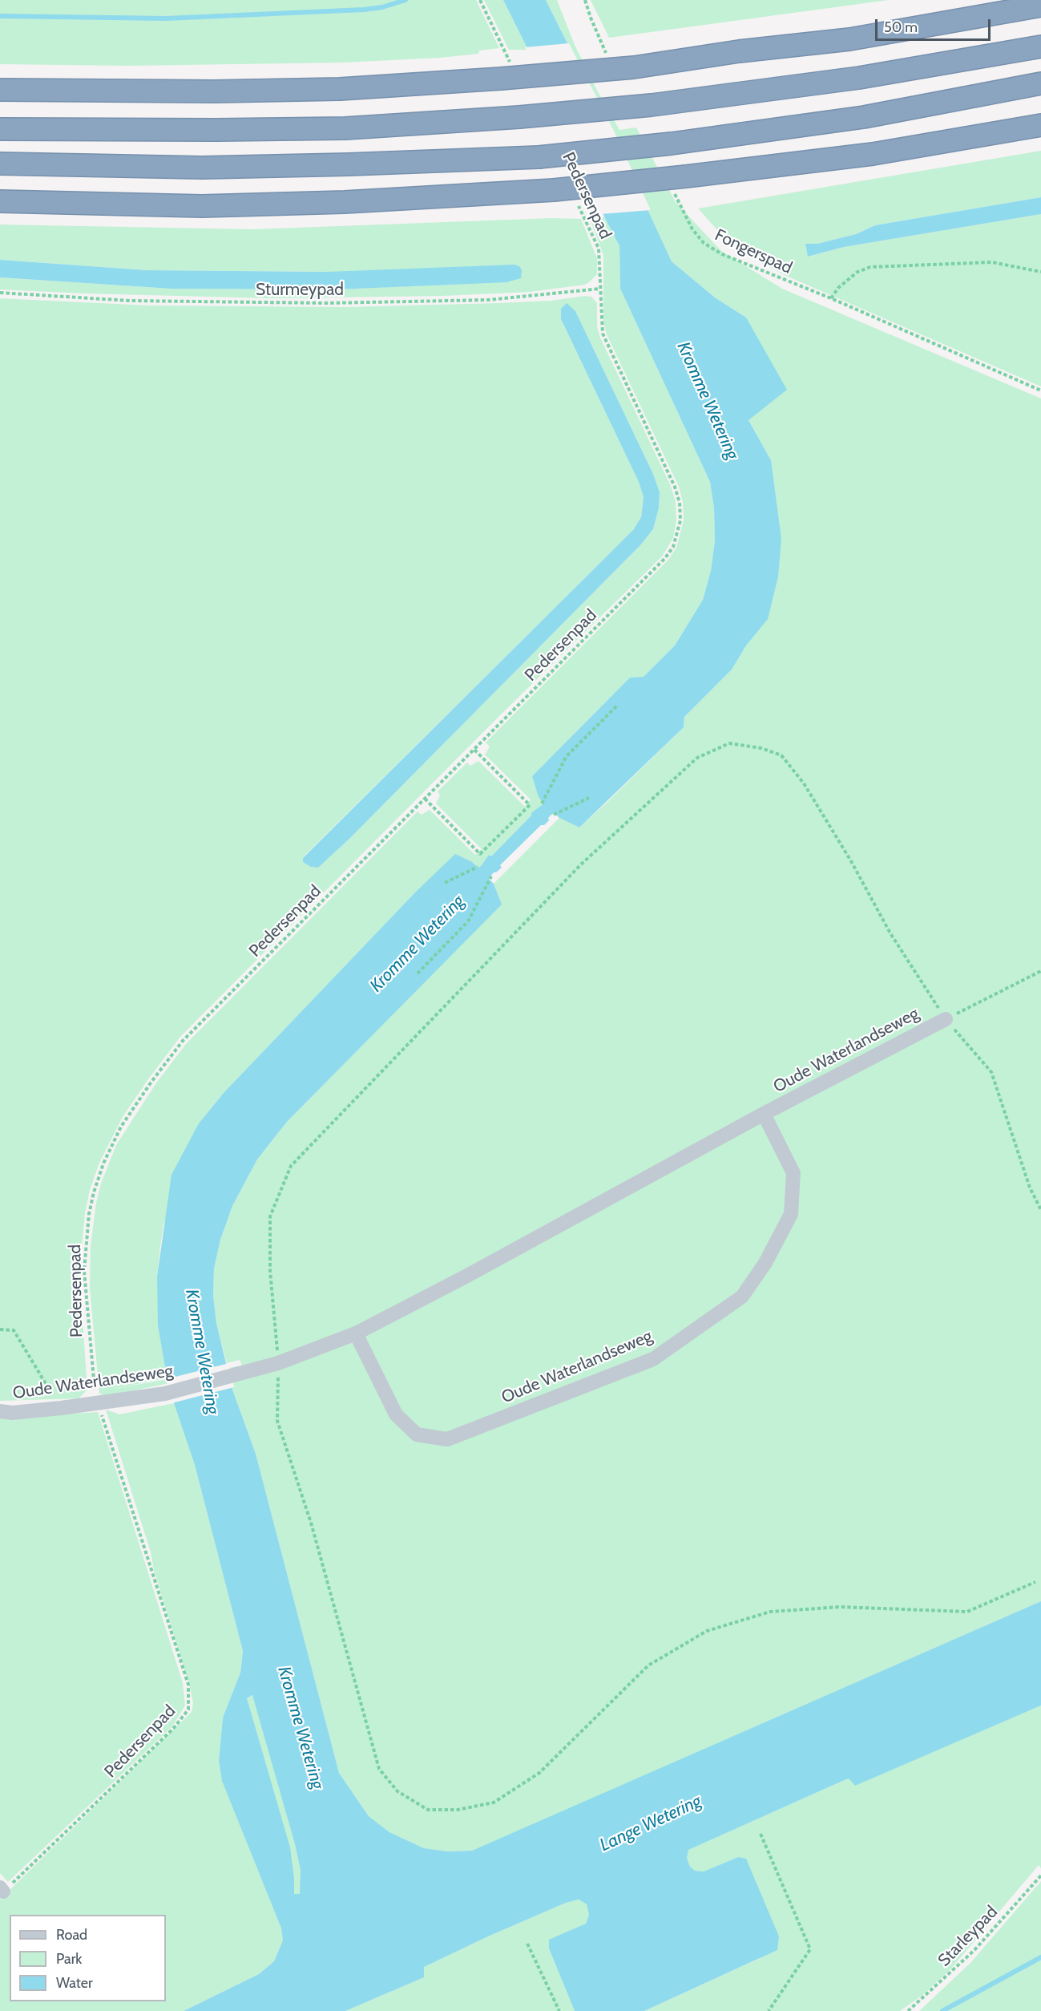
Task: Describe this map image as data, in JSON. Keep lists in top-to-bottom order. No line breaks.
{"streets":{"street":["Oude Waterlandseweg"],"path":["Pedersenpad","Fongerspad","Sturmeypad","Starleypad"]},"crossings":[["Pedersenpad","Sturmeypad"],["Pedersenpad","Oude Waterlandseweg"]],"water":["Kromme Wetering","Lange Wetering"],"legend":["Road","Park","Water"],"scale_bar":"50 m"}
